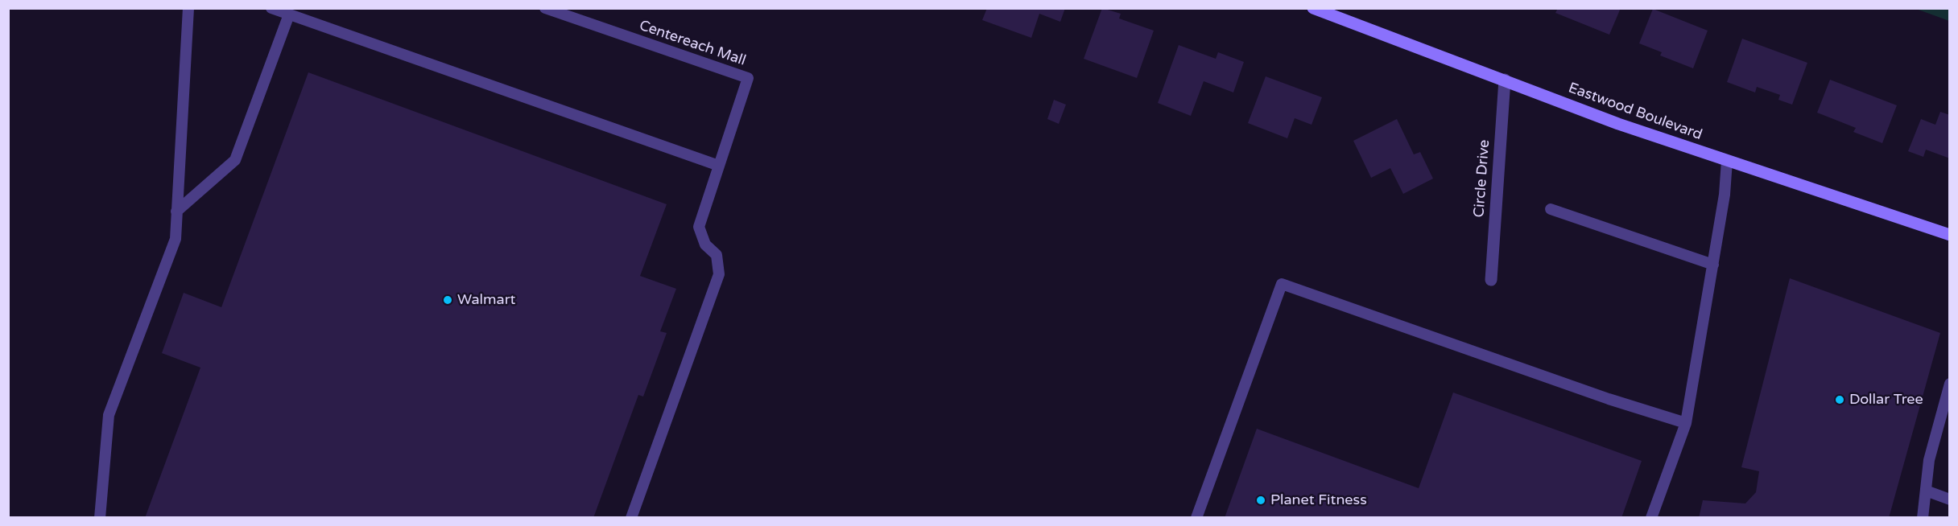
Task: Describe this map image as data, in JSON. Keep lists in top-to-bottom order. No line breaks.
{"streets":{"street":["Eastwood Boulevard","Circle Drive"],"lane":["Centereach Mall"]},"crossings":[["Eastwood Boulevard","Circle Drive"]],"places":["Walmart","Dollar Tree","Planet Fitness"]}
